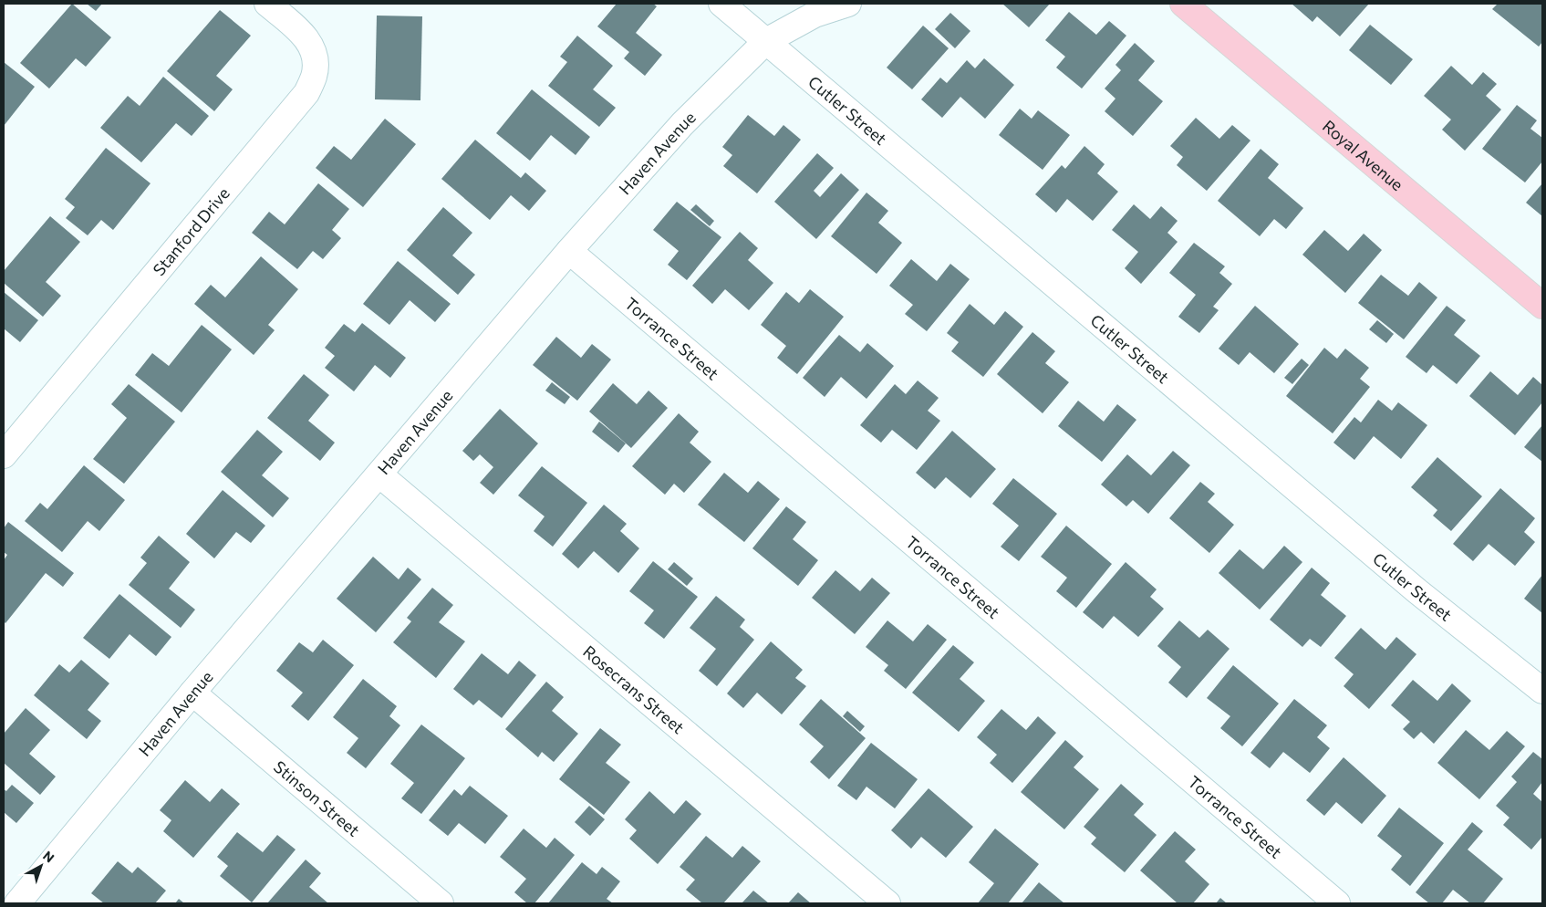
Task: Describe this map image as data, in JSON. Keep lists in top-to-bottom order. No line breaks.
{"streets":{"main road":["Royal Avenue"],"street":["Cutler Street","Haven Avenue","Stanford Drive","Torrance Street","Rosecrans Street","Stinson Street"]},"crossings":[["Cutler Street","Haven Avenue"],["Haven Avenue","Torrance Street"],["Haven Avenue","Rosecrans Street"],["Haven Avenue","Stinson Street"]],"north":"top right"}
